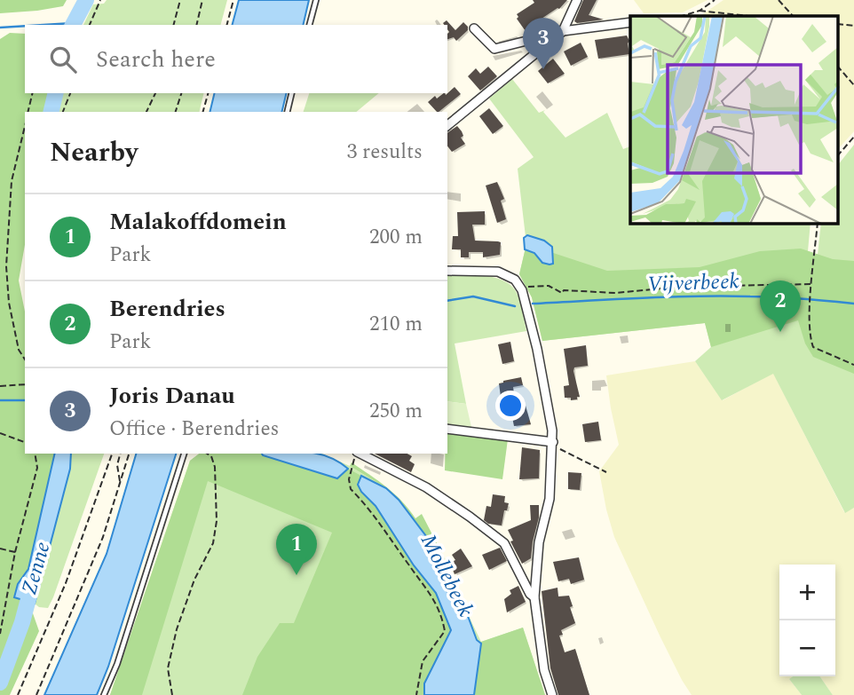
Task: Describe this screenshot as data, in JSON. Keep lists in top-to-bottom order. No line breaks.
{"water":["Vijverbeek","Zenne","Mollebeek"],"page":{"pins":["3","2","1"],"search":"Search here","heading":["Nearby","3 results"],"list":[{"mark":"1","name":"Malakoffdomein","note":"Park","value":"200 m"},{"mark":"2","name":"Berendries","note":"Park","value":"210 m"},{"mark":"3","name":"Joris Danau","note":"Office · Berendries","value":"250 m"}],"map_buttons":["+","−"]}}
